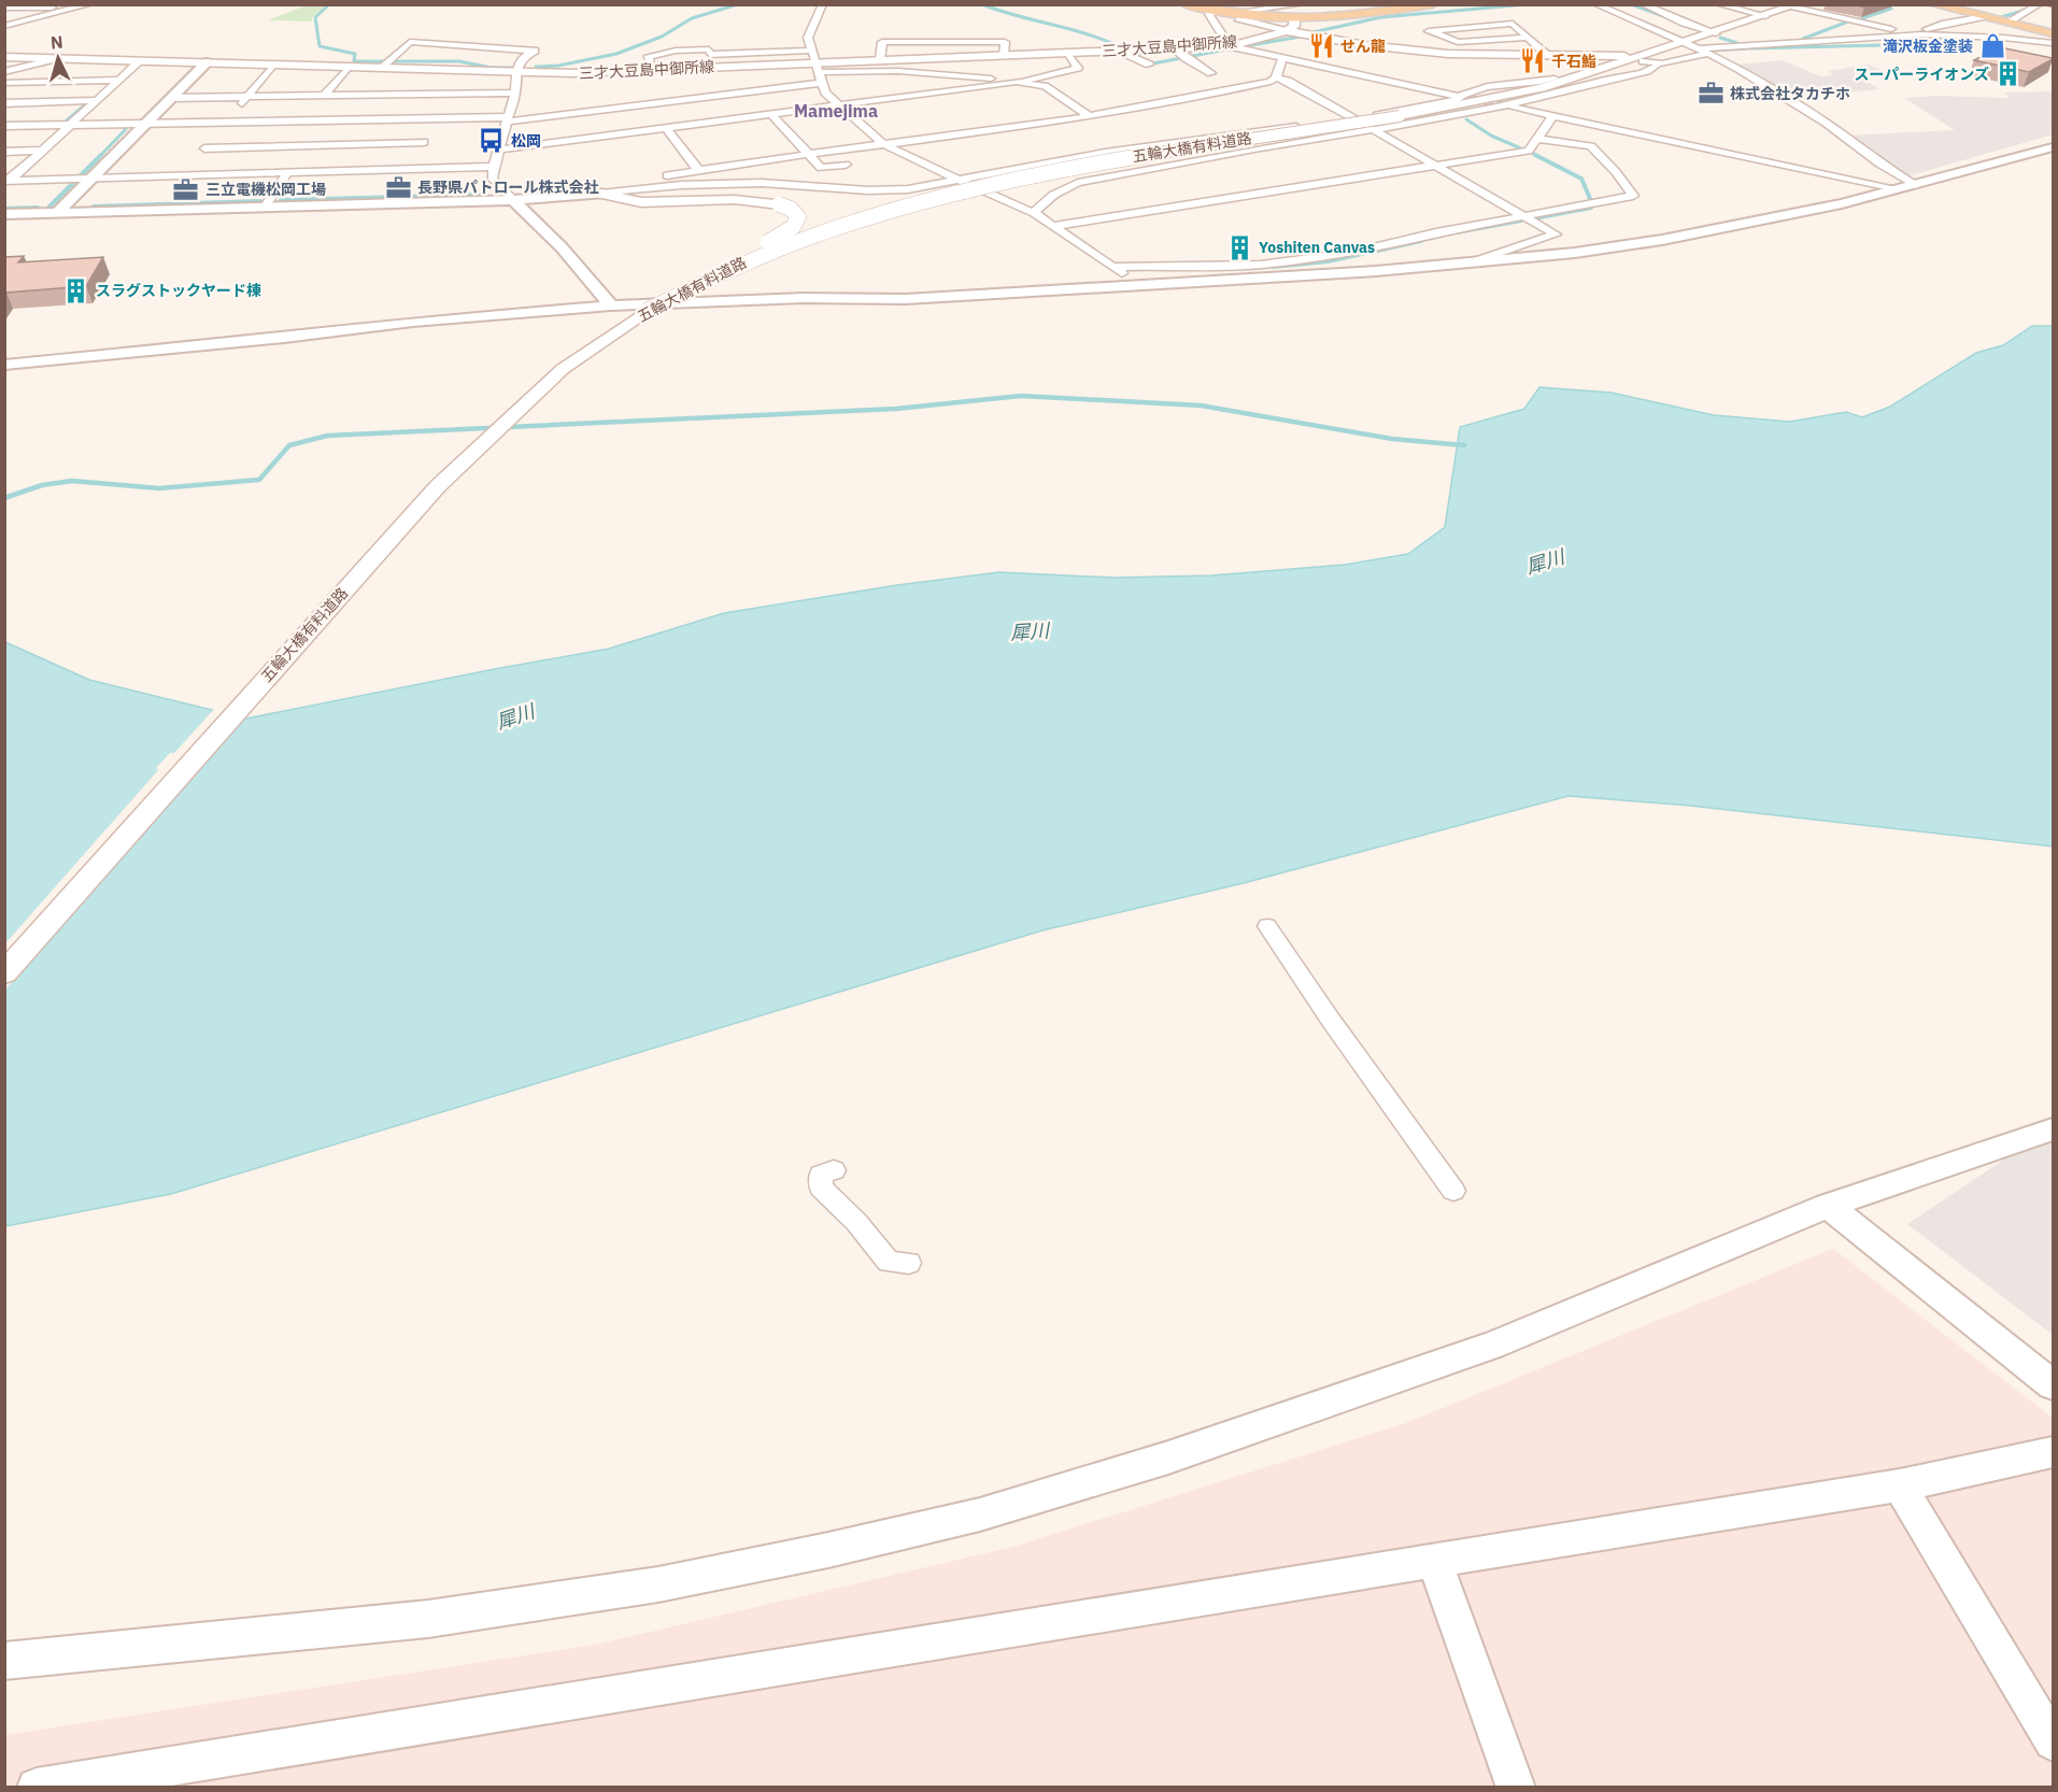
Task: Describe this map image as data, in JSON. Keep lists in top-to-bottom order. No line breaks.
{"streets":{"main road":["三才大豆島中御所線","五輪大橋有料道路"]},"crossings":[["三才大豆島中御所線","五輪大橋有料道路"]],"districts":["Mamejima"],"water":["犀川"],"places":{"restaurant":["せん龍","千石鮨"],"shop":["滝沢板金塗装"],"building":["スーパーライオンズ","Yoshiten Canvas","スラグストックヤード棟"],"office":["株式会社タカチホ","長野県パトロール株式会社","三立電機松岡工場"],"bus stop":["松岡"]},"north":"top"}
